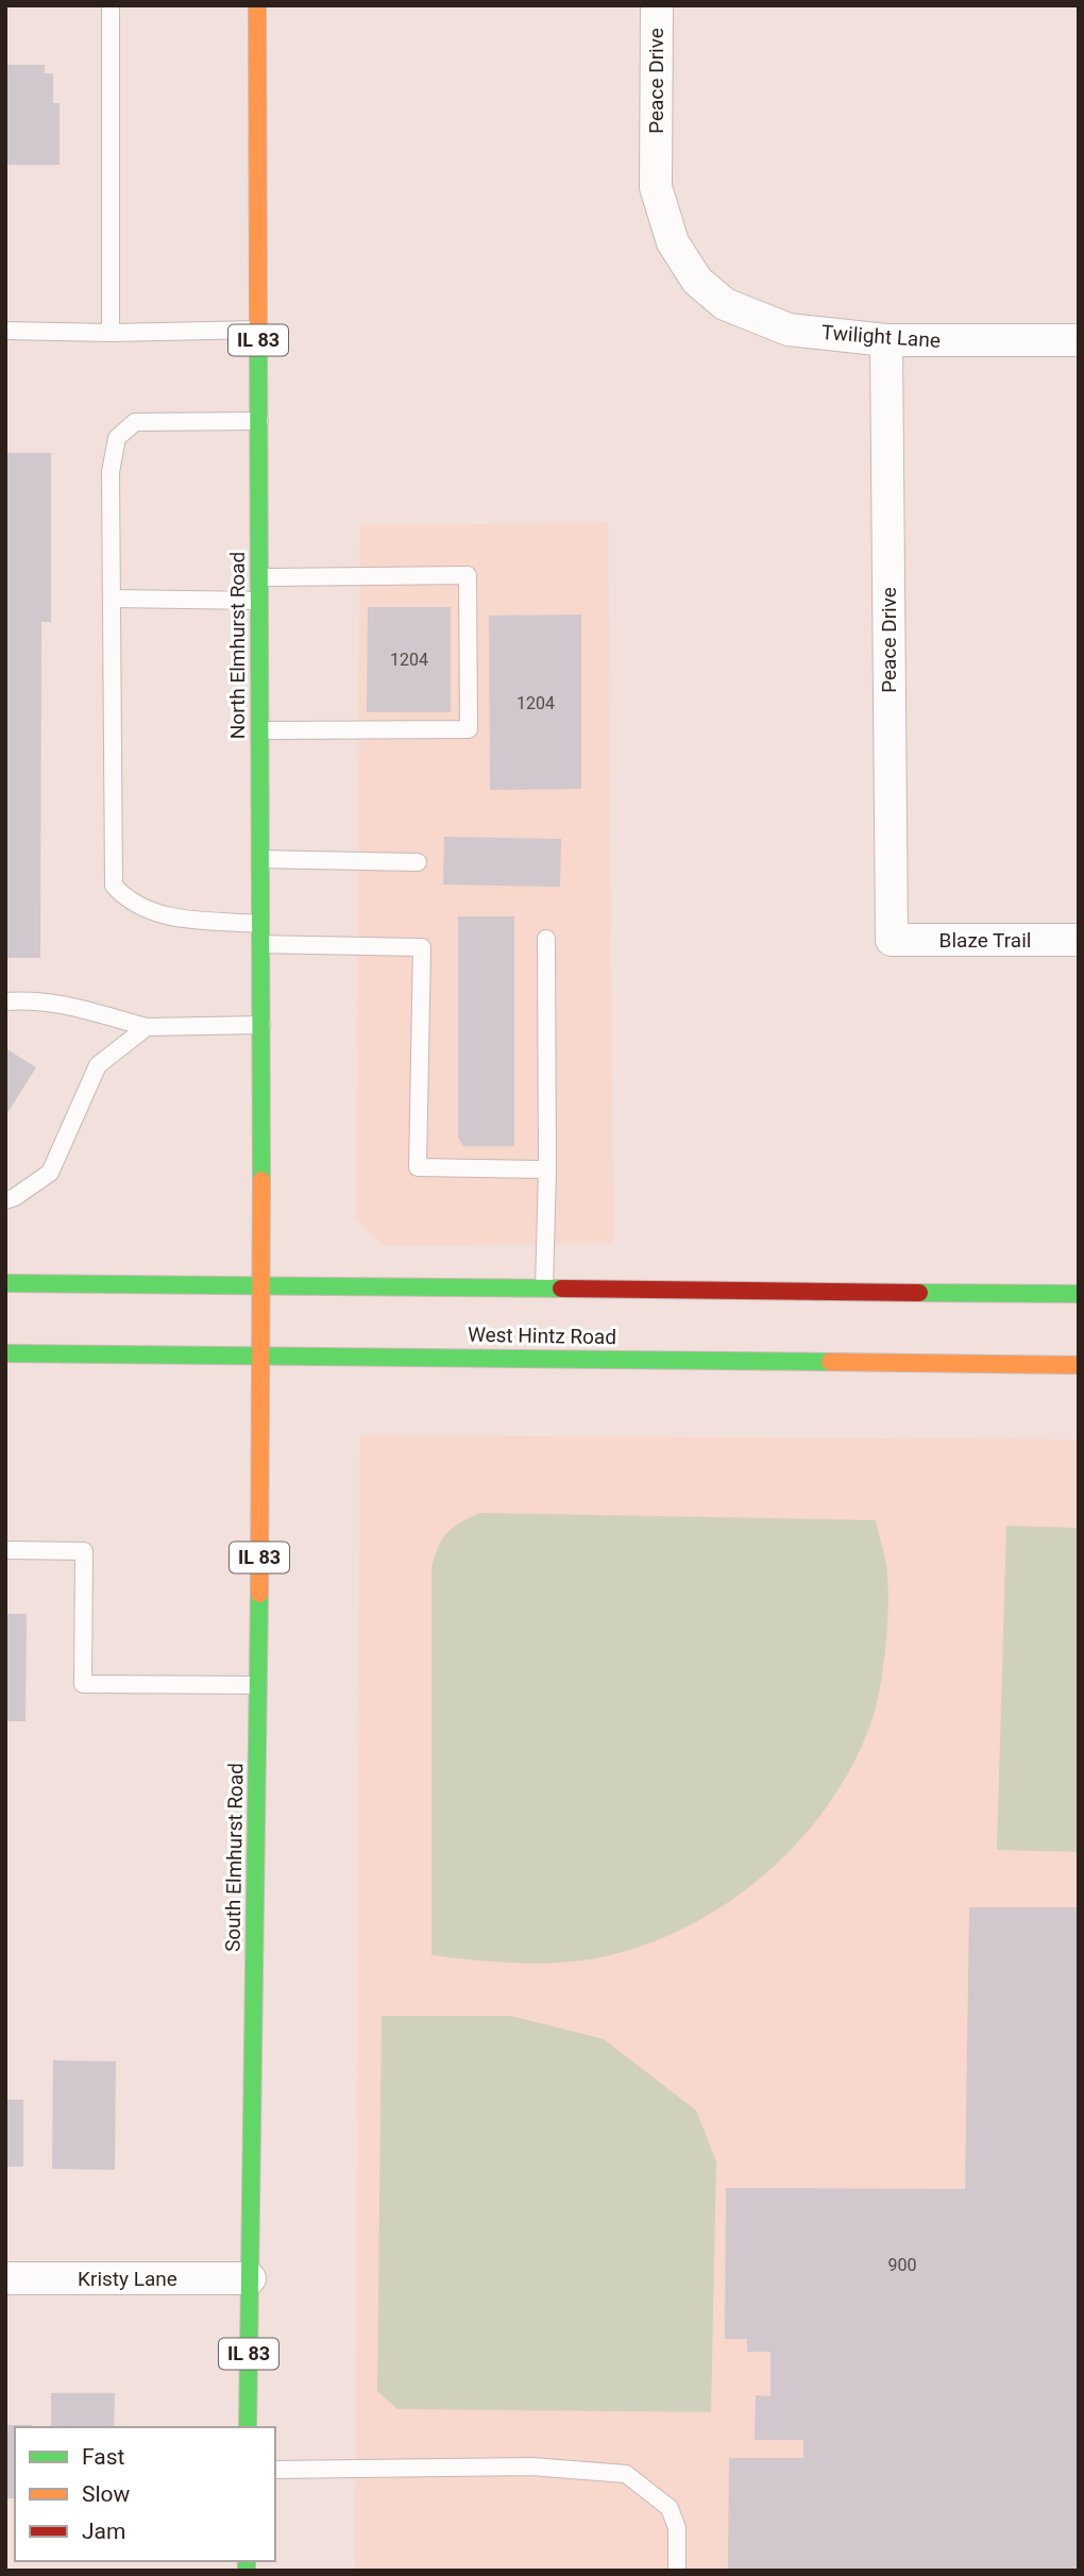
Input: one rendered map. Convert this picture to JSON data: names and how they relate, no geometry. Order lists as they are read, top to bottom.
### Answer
{
  "streets": {
    "main road": [
      "IL 83",
      "North Elmhurst Road",
      "West Hintz Road",
      "South Elmhurst Road"
    ],
    "street": [
      "Peace Drive",
      "Twilight Lane",
      "Blaze Trail",
      "Kristy Lane"
    ]
  },
  "crossings": [
    ["Peace Drive", "Twilight Lane"],
    ["Peace Drive", "Blaze Trail"],
    ["North Elmhurst Road", "South Elmhurst Road"],
    ["West Hintz Road", "South Elmhurst Road"],
    ["South Elmhurst Road", "Kristy Lane"]
  ],
  "house_numbers": ["1204", "1204", "900"],
  "legend": ["Fast", "Slow", "Jam"]
}
